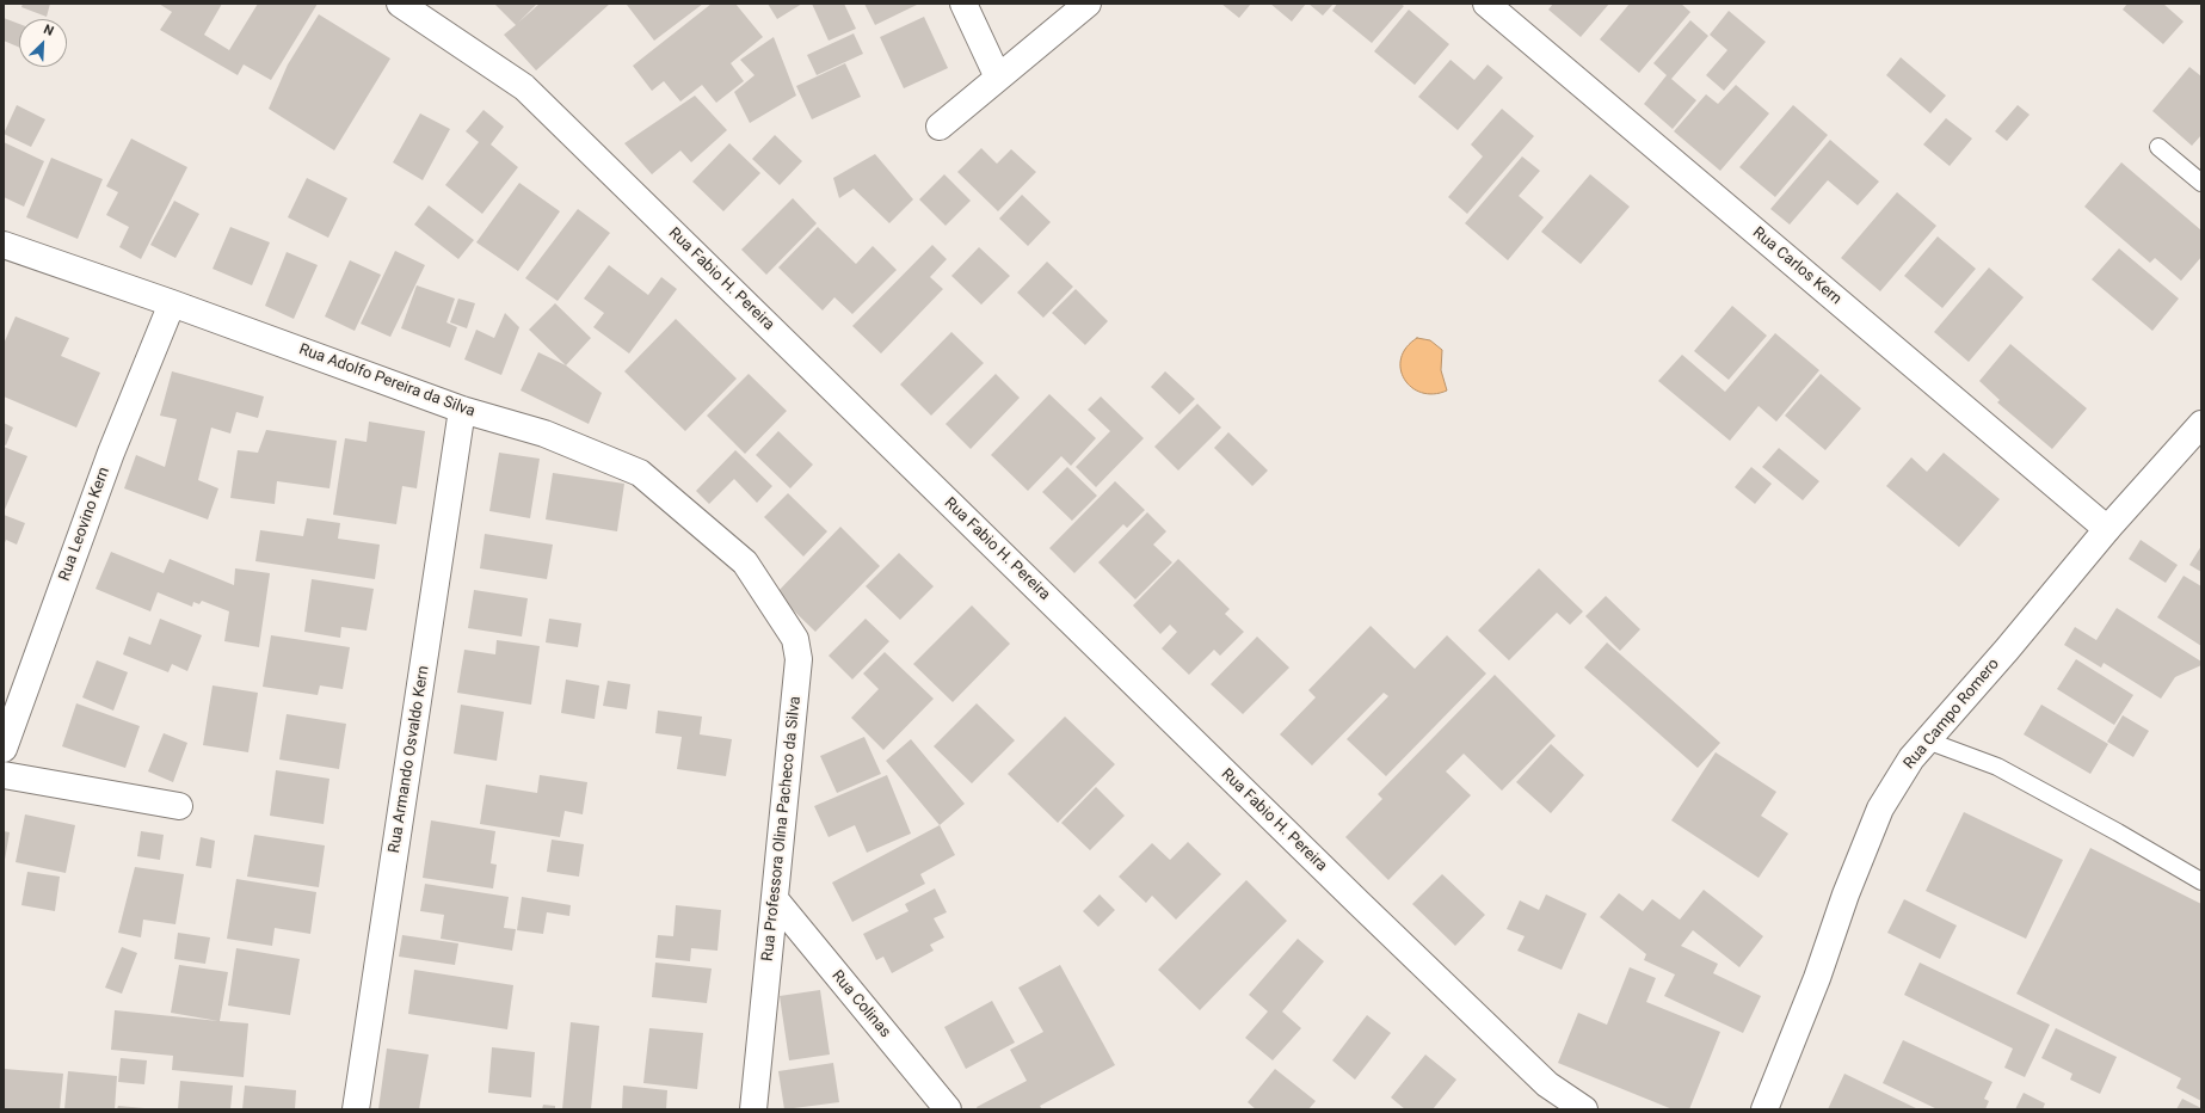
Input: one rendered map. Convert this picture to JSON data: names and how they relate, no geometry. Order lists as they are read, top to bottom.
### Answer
{
  "streets": {
    "street": [
      "Rua Carlos Kern",
      "Rua Fabio H. Pereira",
      "Rua Adolfo Pereira da Silva",
      "Rua Leovino Kern",
      "Rua Campo Romero",
      "Rua Armando Osvaldo Kern",
      "Rua Professora Olina Pacheco da Silva",
      "Rua Colinas"
    ]
  },
  "crossings": [
    ["Rua Carlos Kern", "Rua Campo Romero"],
    ["Rua Adolfo Pereira da Silva", "Rua Leovino Kern"],
    ["Rua Adolfo Pereira da Silva", "Rua Armando Osvaldo Kern"],
    ["Rua Adolfo Pereira da Silva", "Rua Professora Olina Pacheco da Silva"],
    ["Rua Professora Olina Pacheco da Silva", "Rua Colinas"]
  ],
  "north": "top right"
}
